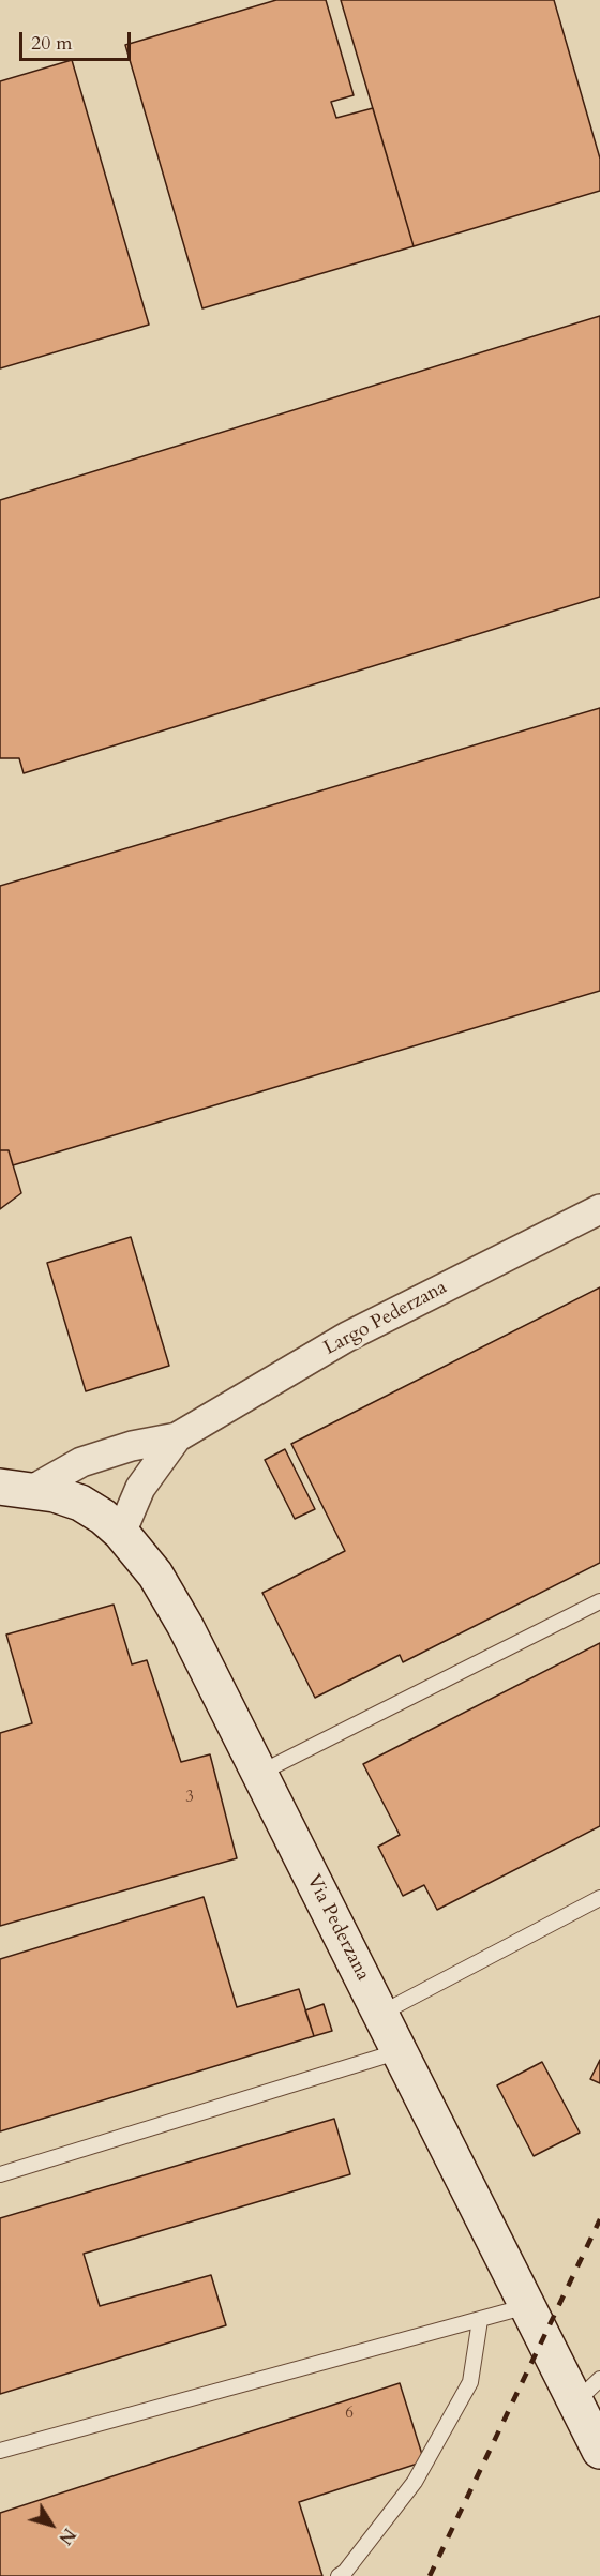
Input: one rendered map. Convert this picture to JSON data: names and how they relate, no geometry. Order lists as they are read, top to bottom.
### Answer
{
  "streets": {
    "main road": ["Via Pederzana"],
    "street": ["Largo Pederzana"]
  },
  "crossings": [
    ["Largo Pederzana", "Via Pederzana"]
  ],
  "house_numbers": ["3", "6"],
  "scale_bar": "20 m",
  "north": "bottom right"
}
